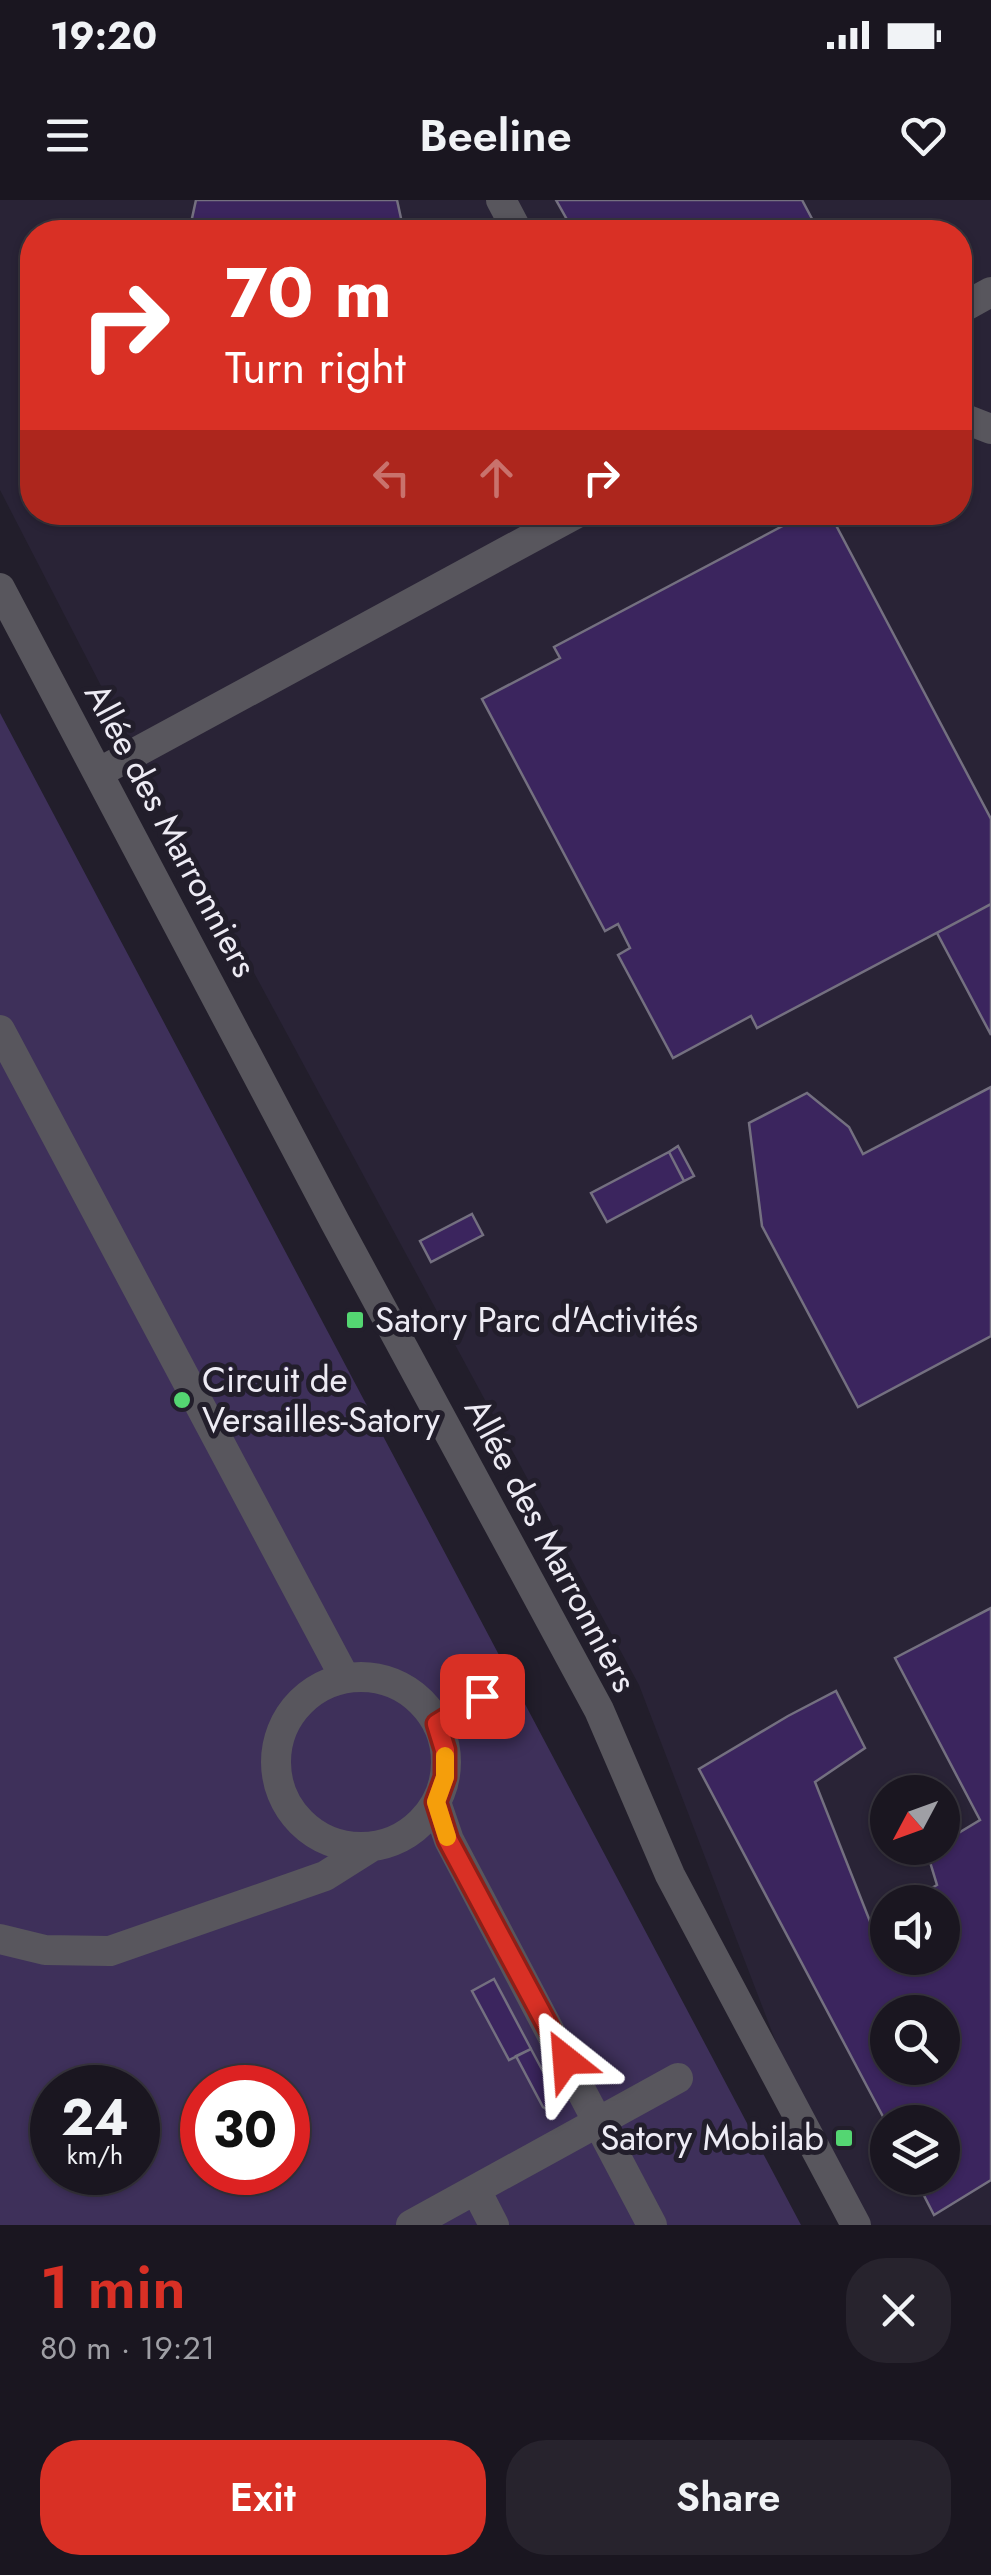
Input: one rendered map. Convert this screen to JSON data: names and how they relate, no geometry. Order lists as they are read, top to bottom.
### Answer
{
  "streets": {
    "street": ["Allée des Marronniers"]
  },
  "places": {
    "transit": ["Satory Parc d'Activités", "Satory Mobilab"],
    "other": ["Circuit de Versailles-Satory"]
  },
  "north": "bottom left",
  "page": {
    "status": "19:20",
    "header": "Beeline",
    "turn": ["70 m", "Turn right"],
    "speed": "24 km/h",
    "limit": "30",
    "heading": ["1 min", "80 m · 19:21"],
    "buttons": ["Exit", "Share"]
  }
}
